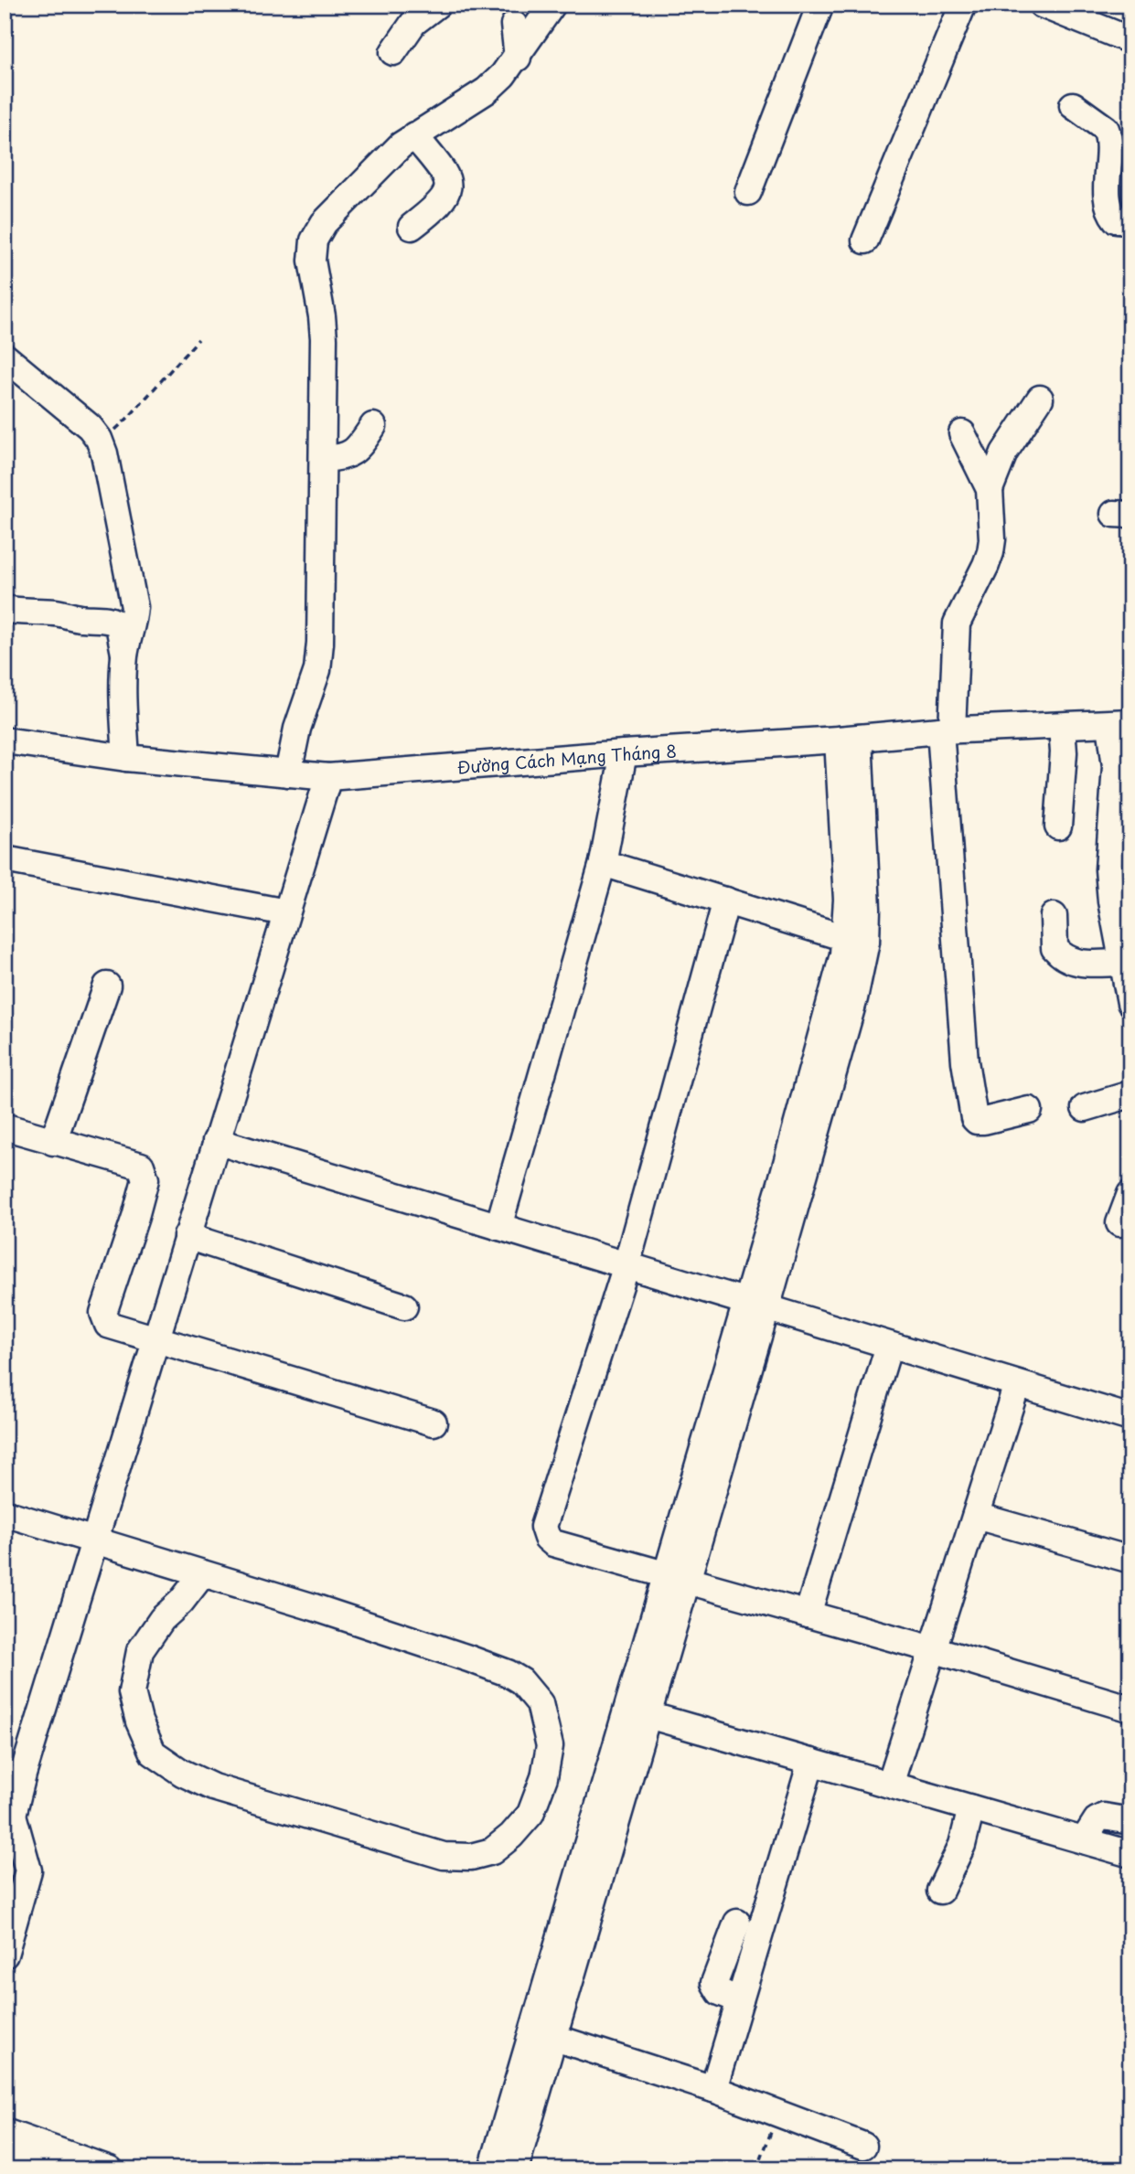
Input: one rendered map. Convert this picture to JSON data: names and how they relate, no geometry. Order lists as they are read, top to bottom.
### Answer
{
  "streets": {
    "street": ["Đường Cách Mạng Tháng 8"]
  }
}
